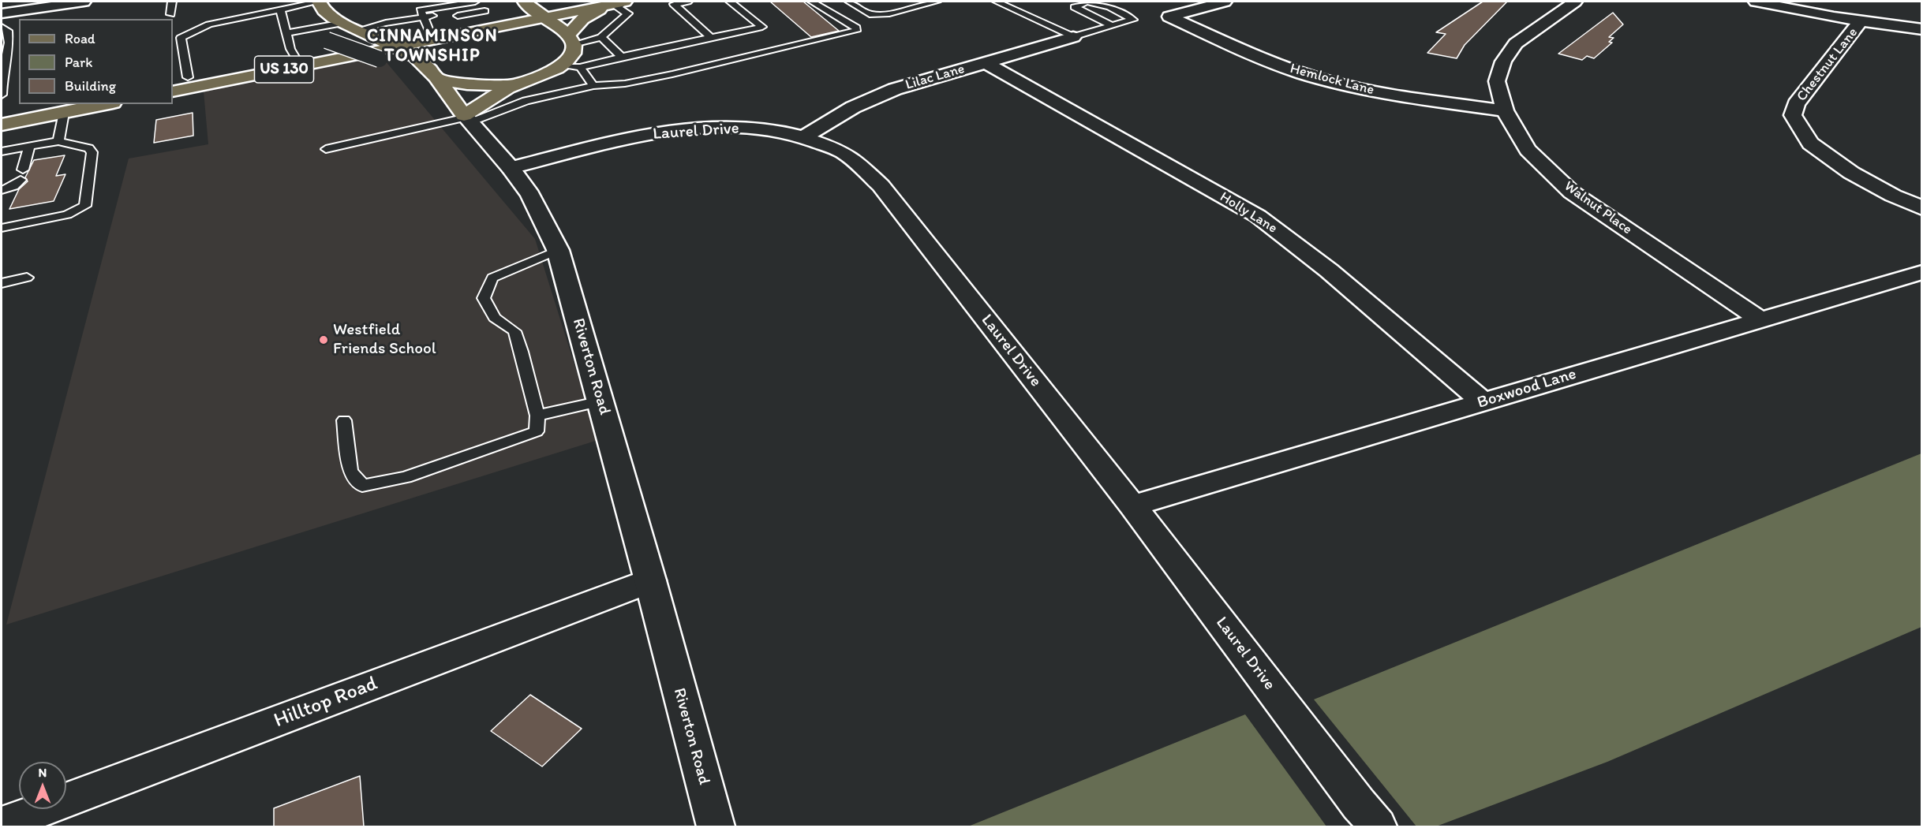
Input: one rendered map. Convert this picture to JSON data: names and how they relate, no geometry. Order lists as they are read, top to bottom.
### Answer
{
  "streets": {
    "main road": ["US 130", "Riverton Road"],
    "street": [
      "Chestnut Lane",
      "Lilac Lane",
      "Hemlock Lane",
      "Laurel Drive",
      "Walnut Place",
      "Holly Lane",
      "Boxwood Lane",
      "Hilltop Road"
    ]
  },
  "crossings": [
    ["US 130", "Riverton Road"],
    ["Lilac Lane", "Laurel Drive"],
    ["Lilac Lane", "Holly Lane"],
    ["Hemlock Lane", "Walnut Place"],
    ["Laurel Drive", "Riverton Road"],
    ["Laurel Drive", "Boxwood Lane"],
    ["Walnut Place", "Boxwood Lane"],
    ["Holly Lane", "Boxwood Lane"],
    ["Riverton Road", "Hilltop Road"]
  ],
  "districts": ["CINNAMINSON TOWNSHIP"],
  "places": ["Westfield Friends School"],
  "legend": ["Road", "Park", "Building"],
  "north": "top"
}
